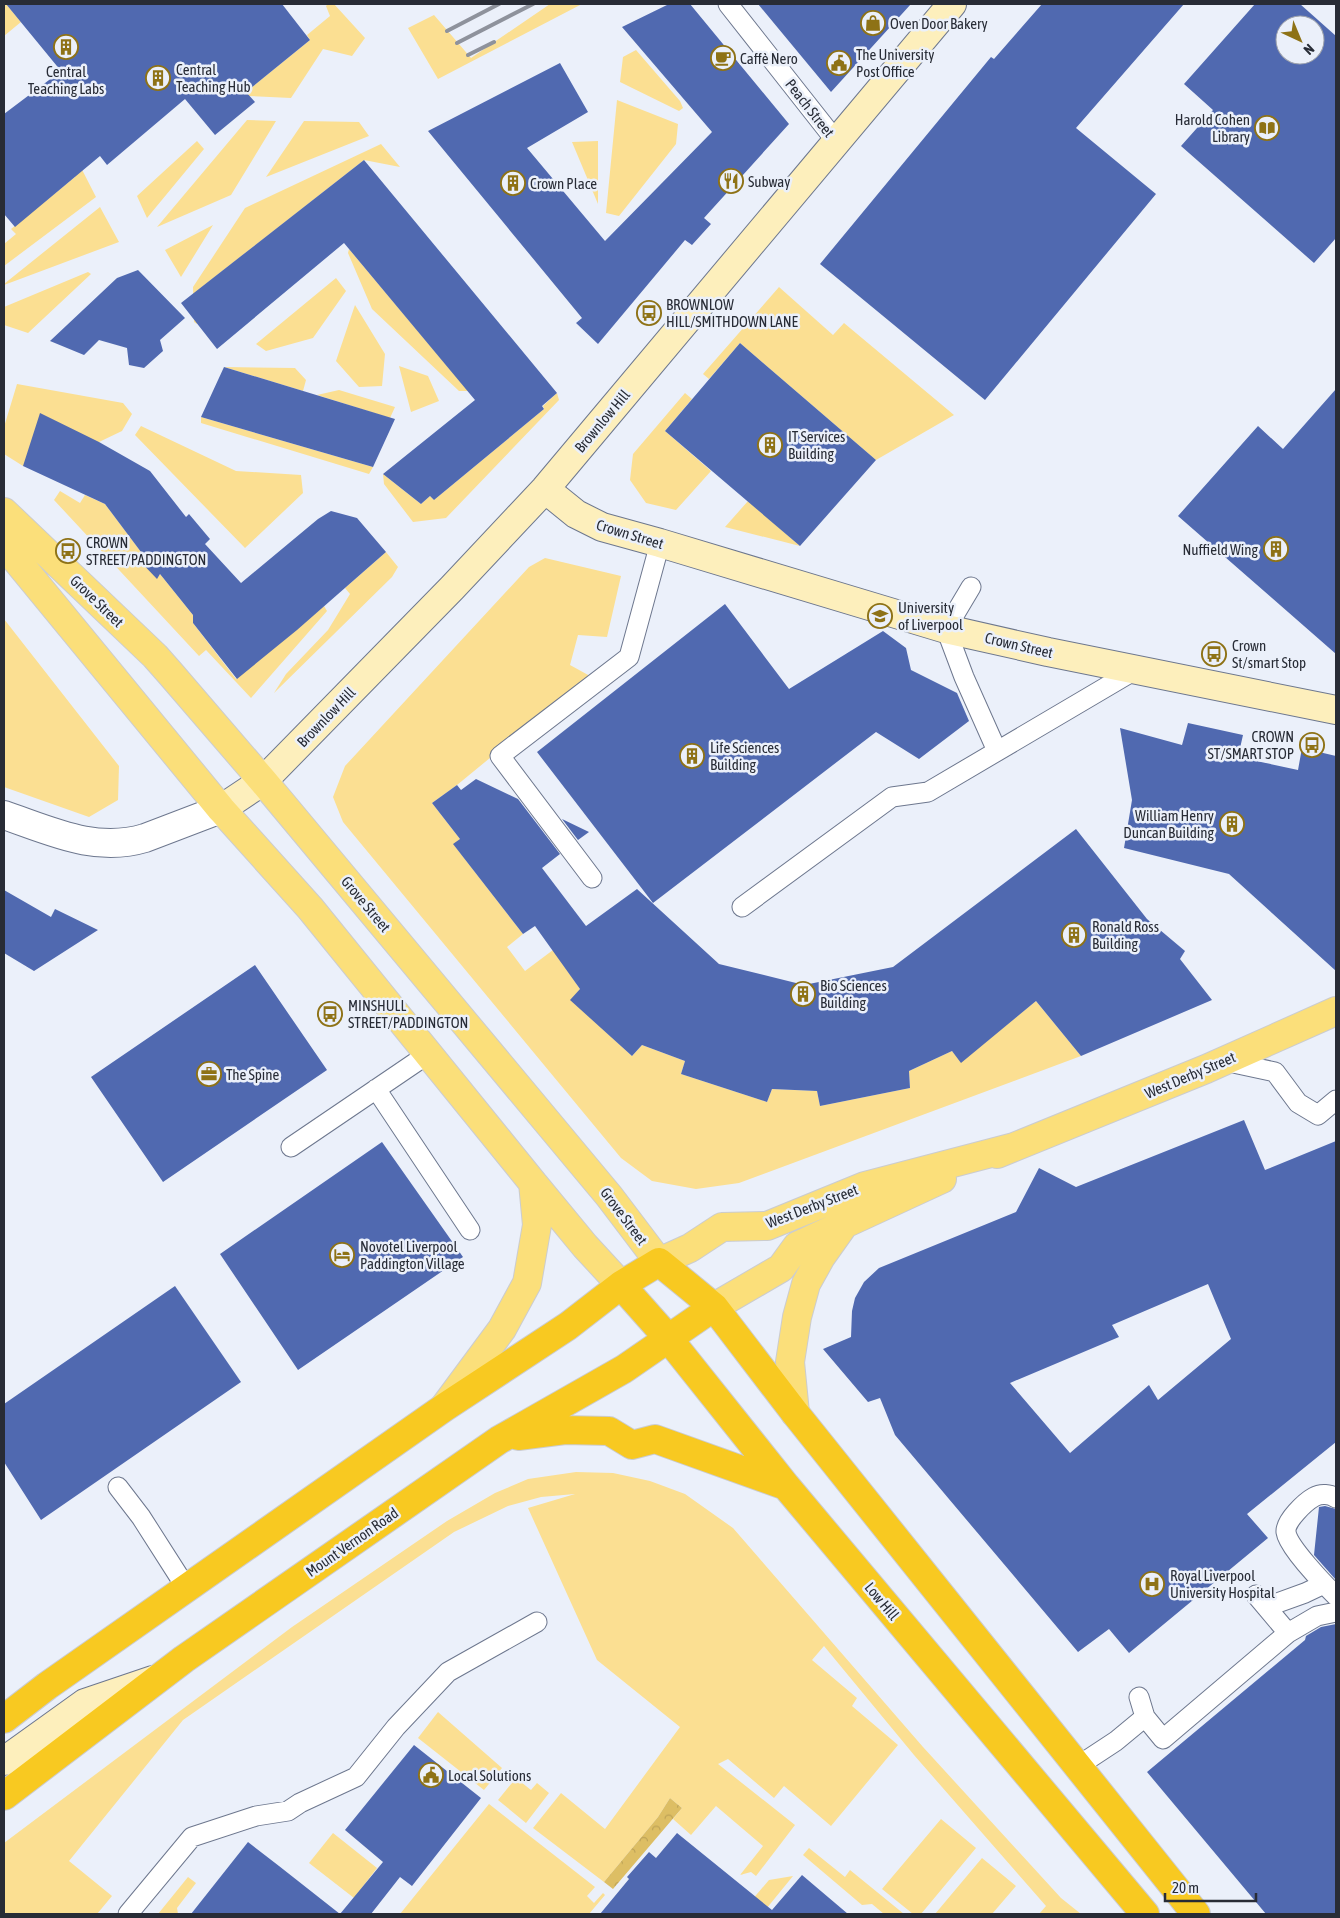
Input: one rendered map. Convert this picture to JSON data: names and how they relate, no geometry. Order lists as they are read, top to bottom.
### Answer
{
  "streets": {
    "highway": [
      "Grove Street",
      "West Derby Street",
      "Mount Vernon Road",
      "Low Hill"
    ],
    "street": ["Brownlow Hill", "Crown Street"],
    "lane": ["Peach Street"]
  },
  "crossings": [
    ["Peach Street", "Brownlow Hill"],
    ["Brownlow Hill", "Crown Street"],
    ["Brownlow Hill", "Grove Street"],
    ["Grove Street", "West Derby Street"],
    ["Grove Street", "Mount Vernon Road"],
    ["West Derby Street", "Mount Vernon Road"],
    ["West Derby Street", "Low Hill"],
    ["Mount Vernon Road", "Low Hill"]
  ],
  "places": {
    "shop": ["Oven Door Bakery"],
    "building": [
      "Central Teaching Labs",
      "Central Teaching Hub",
      "Crown Place",
      "IT Services Building",
      "Nuffield Wing",
      "Life Sciences Building",
      "William Henry Duncan Building",
      "Ronald Ross Building",
      "Bio Sciences Building"
    ],
    "cafe": ["Caffè Nero"],
    "public building": ["The University Post Office", "Local Solutions"],
    "library": ["Harold Cohen Library"],
    "restaurant": ["Subway"],
    "bus stop": [
      "BROWNLOW HILL/SMITHDOWN LANE",
      "CROWN STREET/PADDINGTON",
      "Crown St/smart Stop",
      "CROWN ST/SMART STOP",
      "MINSHULL STREET/PADDINGTON"
    ],
    "school or university": ["University of Liverpool"],
    "office": ["The Spine"],
    "hotel": ["Novotel Liverpool Paddington Village"],
    "hospital": ["Royal Liverpool University Hospital"]
  },
  "scale_bar": "20 m",
  "north": "bottom right"
}
